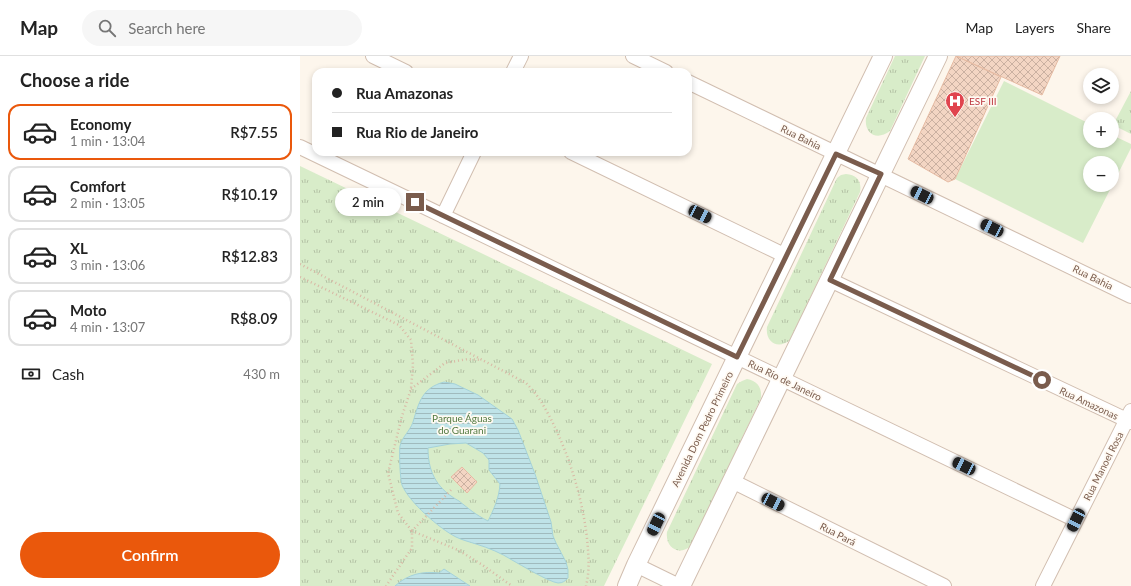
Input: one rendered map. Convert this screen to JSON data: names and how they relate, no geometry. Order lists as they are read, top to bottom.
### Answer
{
  "streets": {
    "street": [
      "Rua Bahia",
      "Rua Rio de Janeiro",
      "Rua Amazonas",
      "Avenida Dom Pedro Primeiro",
      "Rua Manoel Rosa",
      "Rua Pará"
    ]
  },
  "crossings": [
    ["Rua Bahia", "Avenida Dom Pedro Primeiro"],
    ["Rua Rio de Janeiro", "Avenida Dom Pedro Primeiro"],
    ["Rua Rio de Janeiro", "Rua Manoel Rosa"],
    ["Rua Amazonas", "Rua Manoel Rosa"]
  ],
  "parks": ["Parque Águas do Guarani"],
  "places": {
    "hospital": ["ESF III"]
  },
  "page": {
    "header": "Map",
    "search": "Search here",
    "nav": ["Map", "Layers", "Share"],
    "heading": "Choose a ride",
    "map_buttons": ["+", "−"],
    "banner": ["Rua Amazonas", "Rua Rio de Janeiro"],
    "list": [
      {
        "name": "Economy",
        "note": "1 min · 13:04",
        "value": "R$7.55"
      },
      {
        "name": "Comfort",
        "note": "2 min · 13:05",
        "value": "R$10.19"
      },
      {
        "name": "XL",
        "note": "3 min · 13:06",
        "value": "R$12.83"
      },
      {
        "name": "Moto",
        "note": "4 min · 13:07",
        "value": "R$8.09"
      }
    ],
    "bubble": "2 min",
    "pay": ["Cash", "430 m"],
    "buttons": "Confirm"
  }
}
